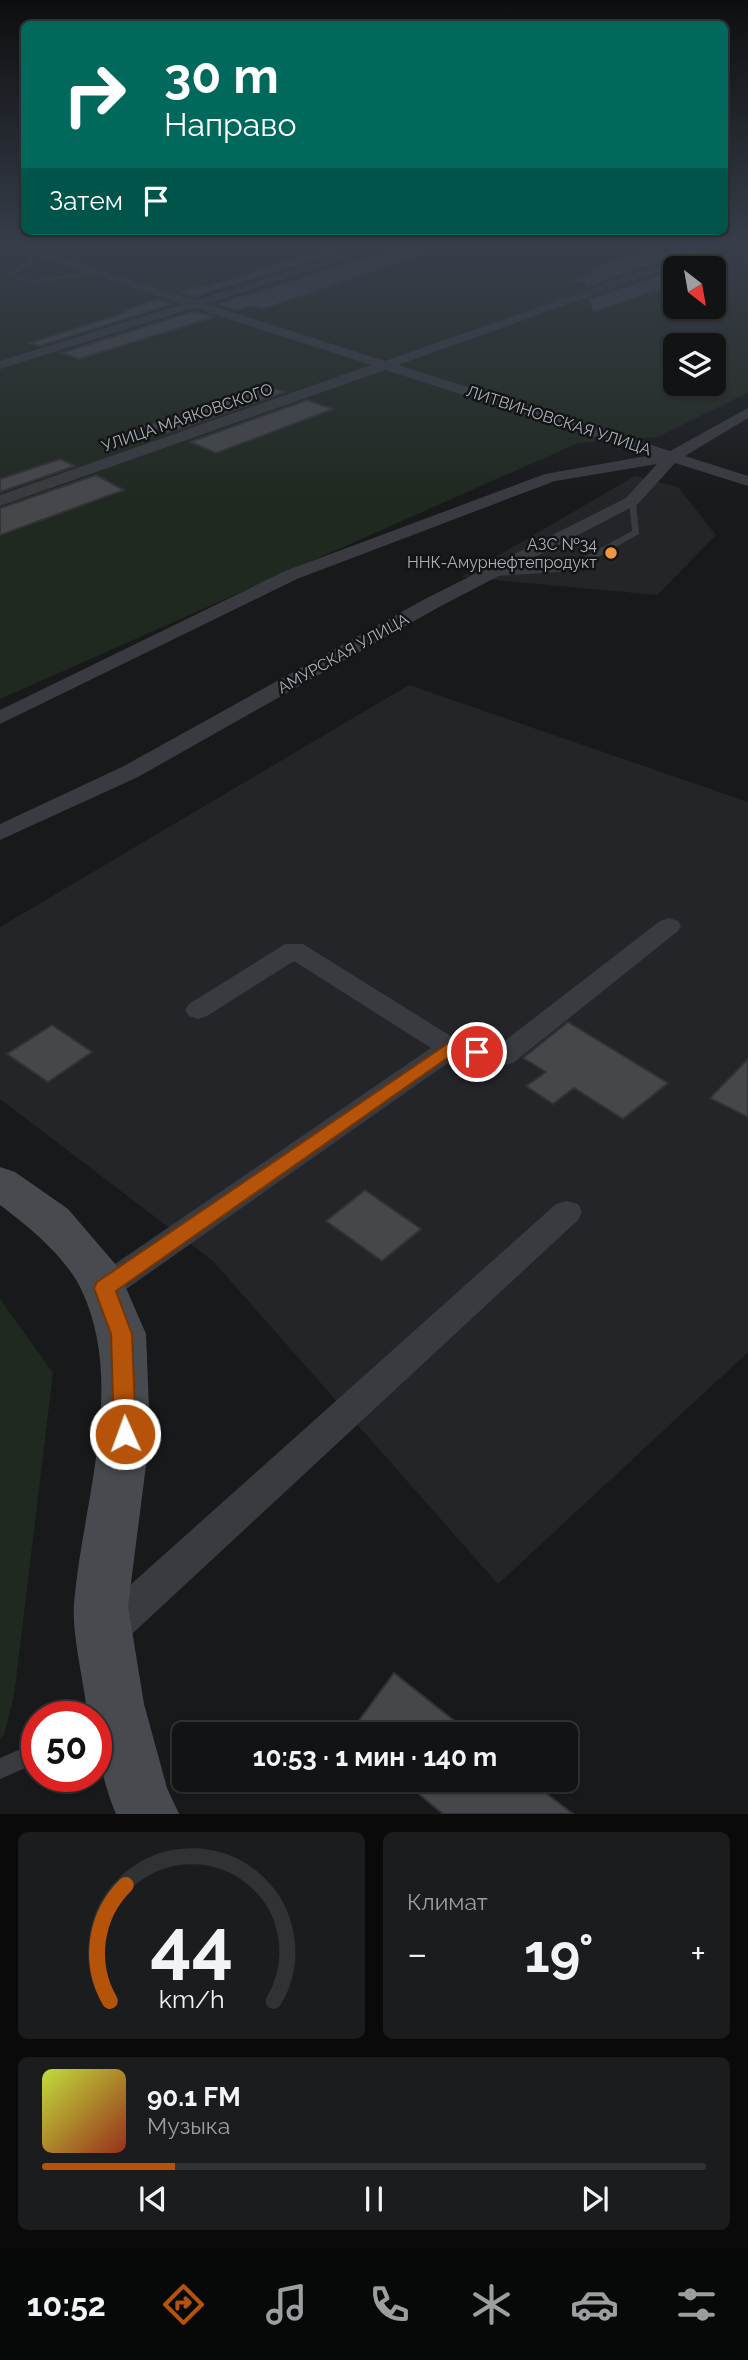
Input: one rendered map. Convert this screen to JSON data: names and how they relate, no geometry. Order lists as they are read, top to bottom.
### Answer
{
  "streets": {
    "street": ["УЛИЦА МАЯКОВСКОГО", "ЛИТВИНОВСКАЯ УЛИЦА", "АМУРСКАЯ УЛИЦА"]
  },
  "crossings": [
    ["УЛИЦА МАЯКОВСКОГО", "ЛИТВИНОВСКАЯ УЛИЦА"],
    ["ЛИТВИНОВСКАЯ УЛИЦА", "АМУРСКАЯ УЛИЦА"]
  ],
  "places": ["АЗС №34 ННК-Амурнефтепродукт"],
  "north": "bottom right",
  "page": {
    "turn": ["30 m", "Направо"],
    "then": "Затем",
    "limit": "50",
    "trip": "10:53 · 1 мин · 140 m",
    "tile": "Климат",
    "heat": ["−", "19°", "+"],
    "song": ["90.1 FM", "Музыка"],
    "tabs": "10:52",
    "gauge": ["44", "km/h"]
  }
}
